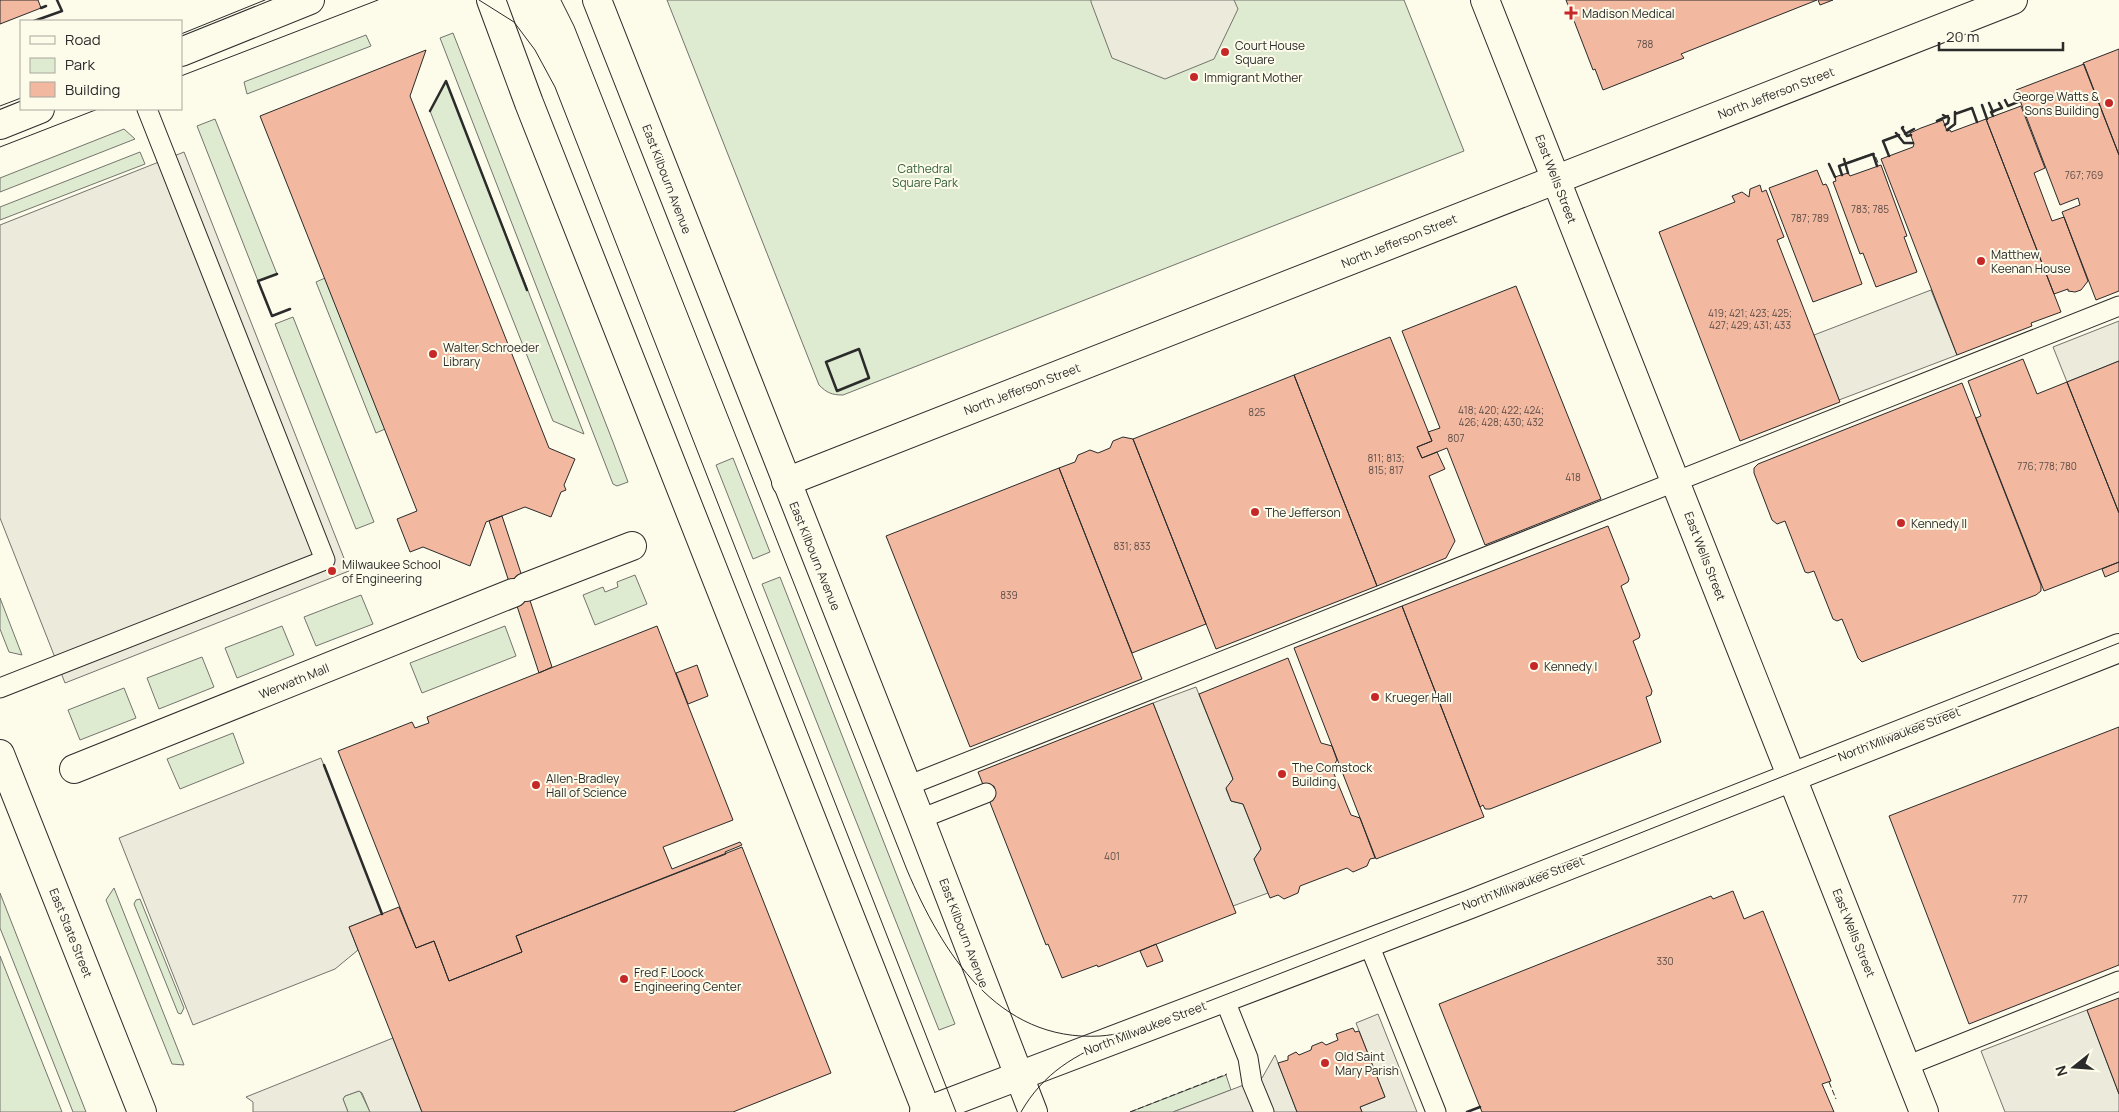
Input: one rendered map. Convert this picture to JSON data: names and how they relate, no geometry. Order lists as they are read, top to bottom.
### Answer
{
  "streets": {
    "street": [
      "North Jefferson Street",
      "East Kilbourn Avenue",
      "East Wells Street",
      "Werwath Mall",
      "North Milwaukee Street",
      "East State Street"
    ]
  },
  "crossings": [
    ["North Jefferson Street", "East Kilbourn Avenue"],
    ["North Jefferson Street", "East Wells Street"],
    ["East Kilbourn Avenue", "North Milwaukee Street"],
    ["East Wells Street", "North Milwaukee Street"]
  ],
  "parks": ["Cathedral Square Park"],
  "places": {
    "health": ["Madison Medical"],
    "other": [
      "Court House Square",
      "Immigrant Mother",
      "George Watts & Sons Building",
      "Matthew Keenan House",
      "Walter Schroeder Library",
      "The Jefferson",
      "Kennedy II",
      "Milwaukee School of Engineering",
      "Kennedy I",
      "Krueger Hall",
      "The Comstock Building",
      "Allen-Bradley Hall of Science",
      "Fred F. Loock Engineering Center",
      "Old Saint Mary Parish"
    ]
  },
  "house_numbers": [
    "788",
    "767; 769",
    "783; 785",
    "787; 789",
    "419; 421; 423; 425; 427; 429; 431; 433",
    "418; 420; 422; 424; 426; 428; 430; 432",
    "825",
    "807",
    "811; 813; 815; 817",
    "776; 778; 780",
    "418",
    "831; 833",
    "839",
    "401",
    "777",
    "330"
  ],
  "legend": ["Road", "Park", "Building"],
  "scale_bar": "20 m",
  "north": "left"
}
